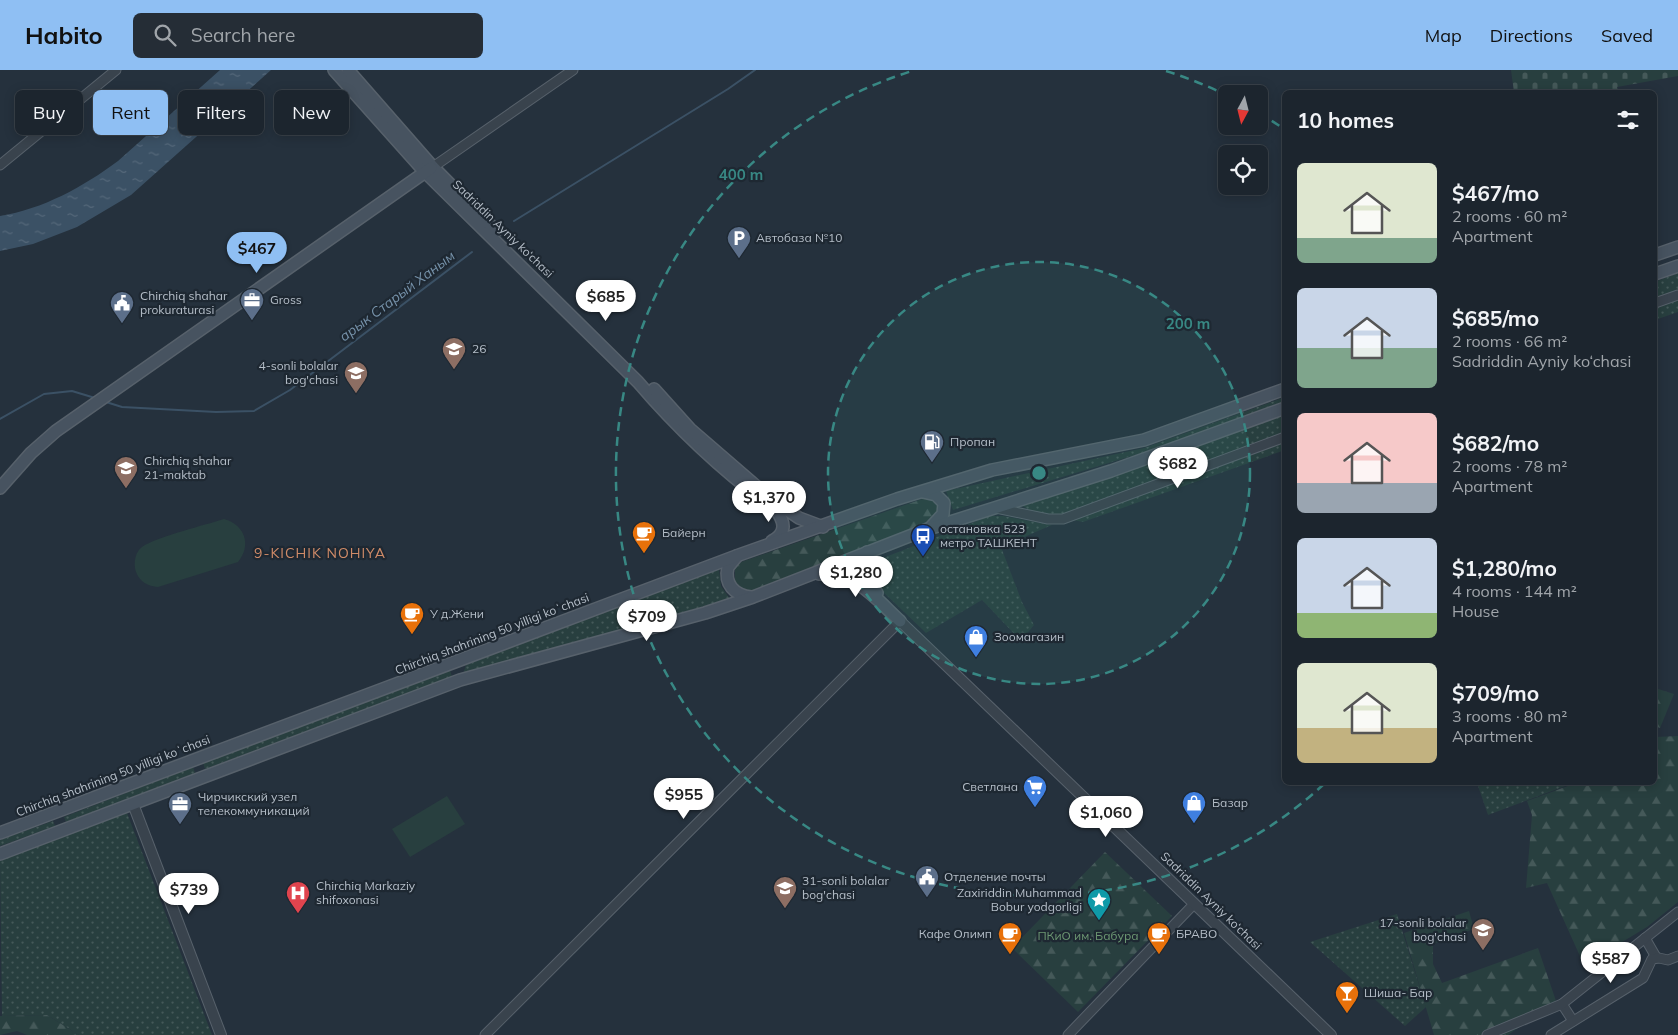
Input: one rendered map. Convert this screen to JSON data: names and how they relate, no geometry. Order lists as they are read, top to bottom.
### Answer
{
  "streets": {
    "main road": ["Sadriddin Ayniy ko‘chasi", "Chirchiq shahrining 50 yilligi koʻchasi"]
  },
  "crossings": [
    ["Sadriddin Ayniy ko‘chasi", "Chirchiq shahrining 50 yilligi koʻchasi"]
  ],
  "districts": ["9-KICHIK NOHIYA"],
  "water": ["арык Старый Ханым"],
  "parks": ["ПКиО им. Бабура"],
  "places": {
    "parking": ["Автобаза №10"],
    "office": ["Gross", "Чирчикский узел телекоммуникаций"],
    "public building": ["Chirchiq shahar prokuraturasi", "Отделение почты"],
    "school or university": [
      "26",
      "4-sonli bolalar bog'chasi",
      "Chirchiq shahar 21-maktab",
      "31-sonli bolalar bog'chasi",
      "17-sonli bolalar bog'chasi"
    ],
    "fuel station": ["Пропан"],
    "cafe": [
      "Байерн",
      "У д.Жени",
      "Кафе Олимп",
      "БРАВО"
    ],
    "bus stop": ["остановка 523 метро ТАШКЕНТ"],
    "shop": ["Зоомагазин", "Базар"],
    "supermarket": ["Светлана"],
    "hospital": ["Chirchiq Markaziy shifoxonasi"],
    "place": ["Zaxiriddin Muhammad Bobur yodgorligi"],
    "bar": ["Шиша- Бар"]
  },
  "north": "bottom",
  "page": {
    "header": "Habito",
    "search": "Search here",
    "nav": ["Map", "Directions", "Saved"],
    "chip": [
      "Buy",
      "Rent",
      "Filters",
      "New"
    ],
    "heading": "10 homes",
    "list": [
      {
        "name": "$467/mo",
        "note": "2 rooms · 60 m² · Apartment"
      },
      {
        "name": "$685/mo",
        "note": "2 rooms · 66 m² · Sadriddin Ayniy ko‘chasi"
      },
      {
        "name": "$682/mo",
        "note": "2 rooms · 78 m² · Apartment"
      },
      {
        "name": "$1,280/mo",
        "note": "4 rooms · 144 m² · House"
      },
      {
        "name": "$709/mo",
        "note": "3 rooms · 80 m² · Apartment"
      }
    ],
    "price": [
      "$467",
      "$685",
      "$682",
      "$1,370",
      "$1,280",
      "$709",
      "$955",
      "$1,060",
      "$739",
      "$587"
    ]
  },
  "rings": ["400 m", "200 m"]
}
